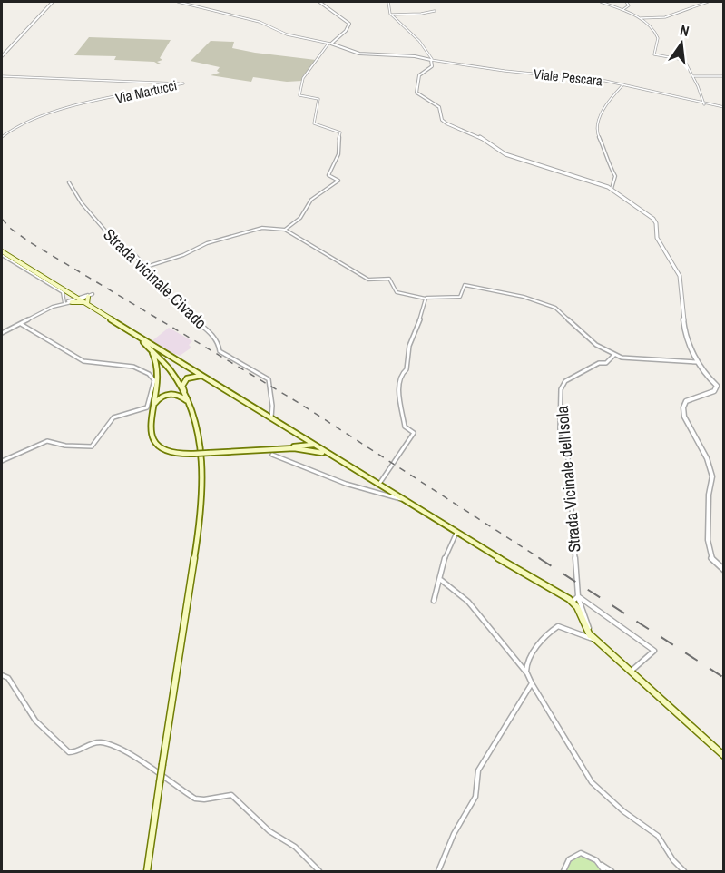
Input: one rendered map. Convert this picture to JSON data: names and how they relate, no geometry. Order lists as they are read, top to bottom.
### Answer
{
  "streets": {
    "street": [
      "Viale Pescara",
      "Via Martucci",
      "Strada vicinale Civado",
      "Strada Vicinale dell'Isola"
    ]
  },
  "north": "top"
}
